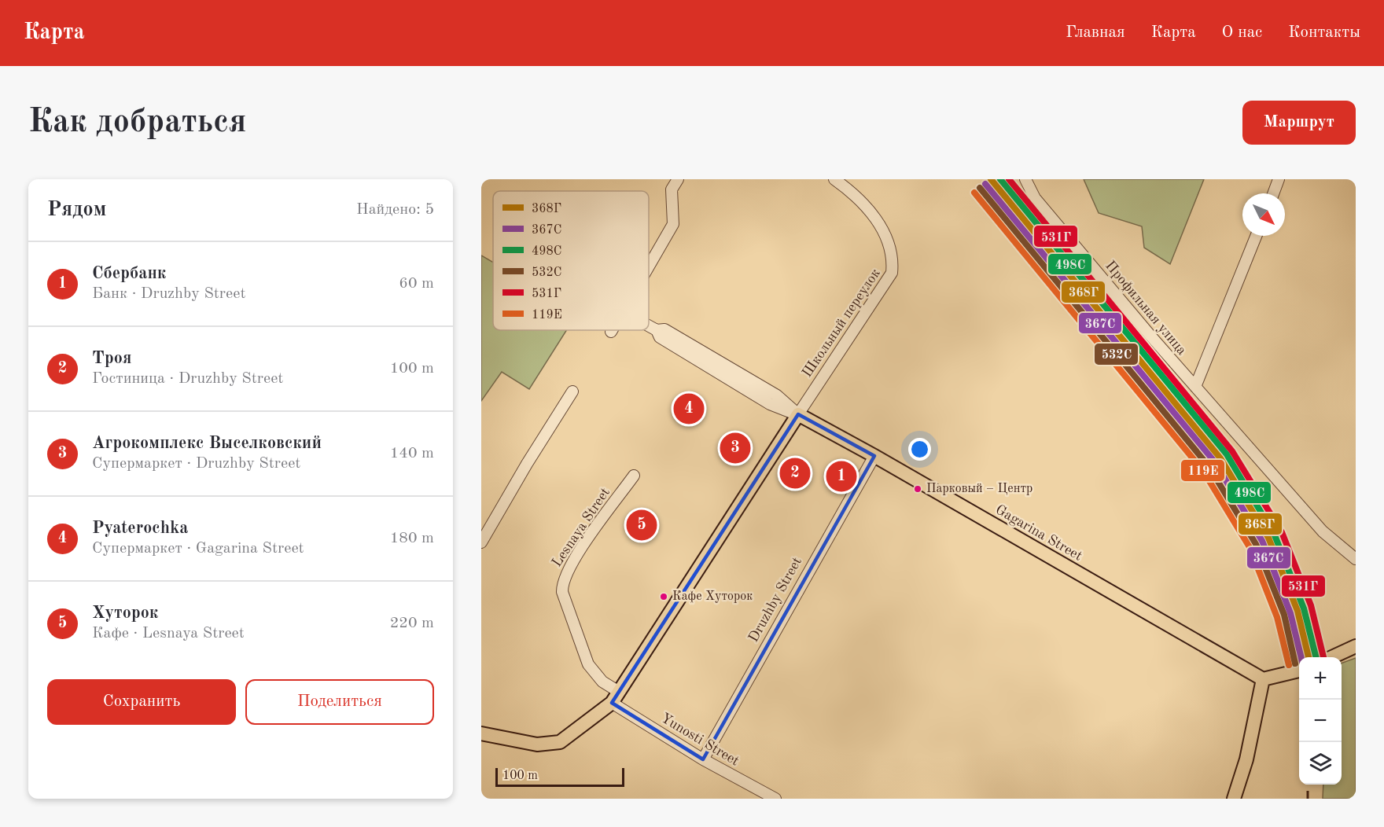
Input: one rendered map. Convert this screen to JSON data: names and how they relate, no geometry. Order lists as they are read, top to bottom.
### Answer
{
  "streets": {
    "main road": ["Gagarina Street"],
    "street": [
      "Профильная улица",
      "Школьный переулок",
      "Lesnaya Street",
      "Druzhby Street",
      "Yunosti Street"
    ]
  },
  "crossings": [
    ["Школьный переулок", "Gagarina Street"],
    ["Lesnaya Street", "Yunosti Street"],
    ["Gagarina Street", "Druzhby Street"],
    ["Druzhby Street", "Yunosti Street"]
  ],
  "places": ["Парковый – Центр", "Кафе Хуторок"],
  "lines": [
    "transit line 368Г",
    "transit line 498С",
    "transit line 531Г",
    "transit line 367С",
    "transit line 532С",
    "transit line 119Е"
  ],
  "legend": [
    "368Г",
    "367С",
    "498С",
    "532С",
    "531Г",
    "119Е"
  ],
  "scale_bar": "100 m",
  "north": "bottom right",
  "page": {
    "header": "Карта",
    "nav": [
      "Главная",
      "Карта",
      "О нас",
      "Контакты"
    ],
    "buttons": [
      "Маршрут",
      ["Сохранить", "Поделиться"]
    ],
    "title": "Как добраться",
    "heading": ["Рядом", "Найдено: 5"],
    "list": [
      {
        "mark": "1",
        "name": "Сбербанк",
        "note": "Банк · Druzhby Street",
        "value": "60 m"
      },
      {
        "mark": "2",
        "name": "Троя",
        "note": "Гостиница · Druzhby Street",
        "value": "100 m"
      },
      {
        "mark": "3",
        "name": "Агрокомплекс Выселковский",
        "note": "Супермаркет · Druzhby Street",
        "value": "140 m"
      },
      {
        "mark": "4",
        "name": "Pyaterochka",
        "note": "Супермаркет · Gagarina Street",
        "value": "180 m"
      },
      {
        "mark": "5",
        "name": "Хуторок",
        "note": "Кафе · Lesnaya Street",
        "value": "220 m"
      }
    ],
    "pins": [
      "4",
      "3",
      "2",
      "1",
      "5"
    ],
    "map_buttons": ["+", "−"],
    "scale": "100 m"
  }
}
